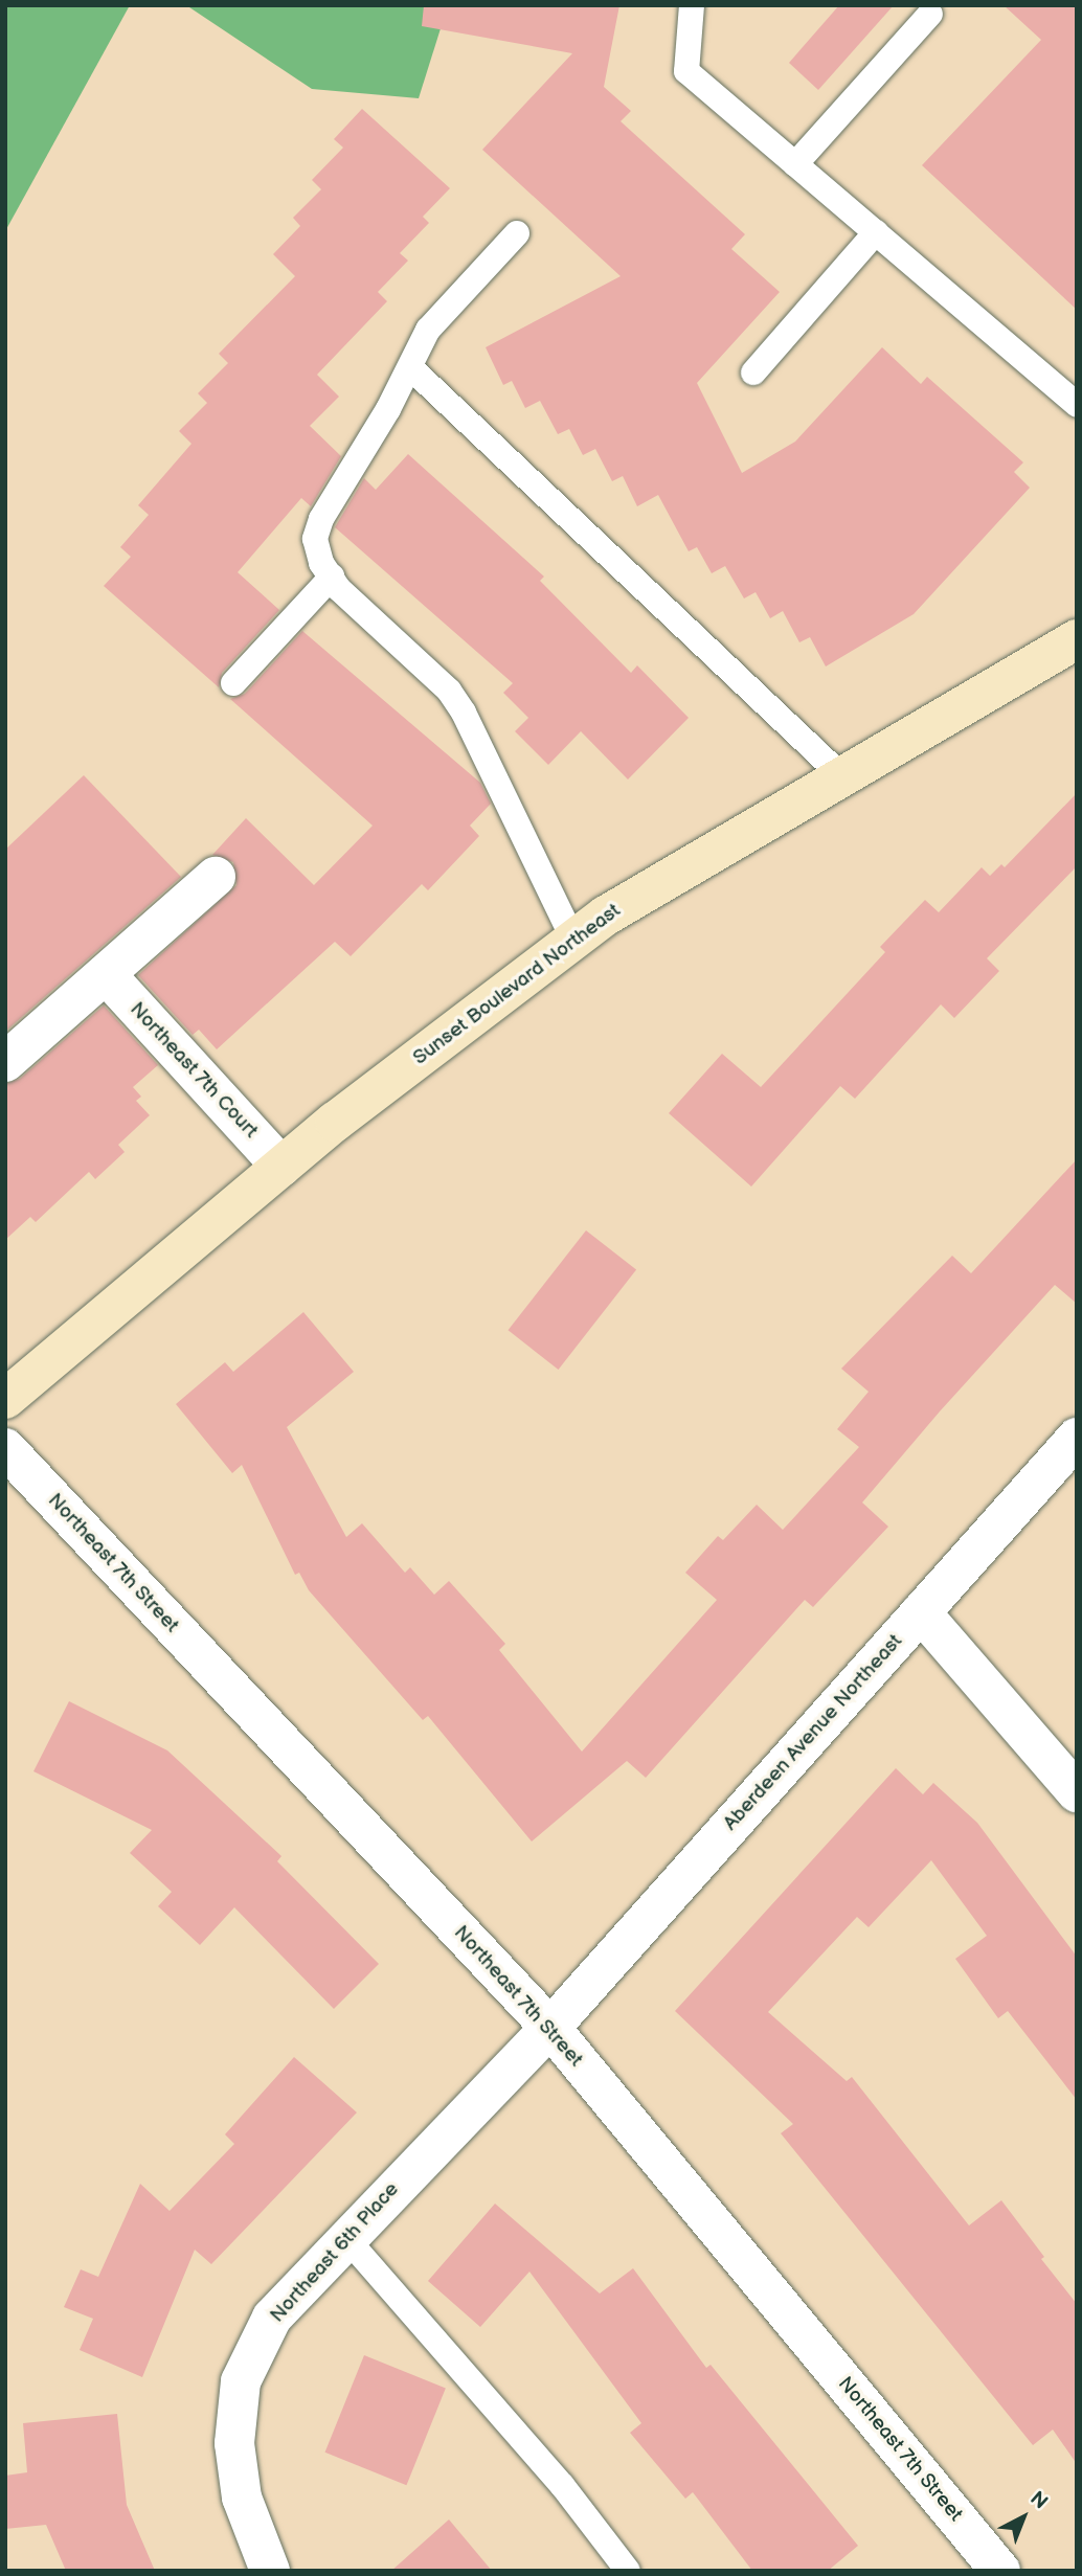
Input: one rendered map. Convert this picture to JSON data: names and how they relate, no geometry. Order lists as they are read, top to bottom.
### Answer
{
  "streets": {
    "main road": ["Sunset Boulevard Northeast"],
    "street": [
      "Northeast 7th Court",
      "Northeast 7th Street",
      "Aberdeen Avenue Northeast",
      "Northeast 6th Place"
    ]
  },
  "crossings": [
    ["Sunset Boulevard Northeast", "Northeast 7th Court"],
    ["Northeast 7th Street", "Aberdeen Avenue Northeast"],
    ["Northeast 7th Street", "Northeast 6th Place"],
    ["Aberdeen Avenue Northeast", "Northeast 6th Place"]
  ],
  "north": "top right"
}
